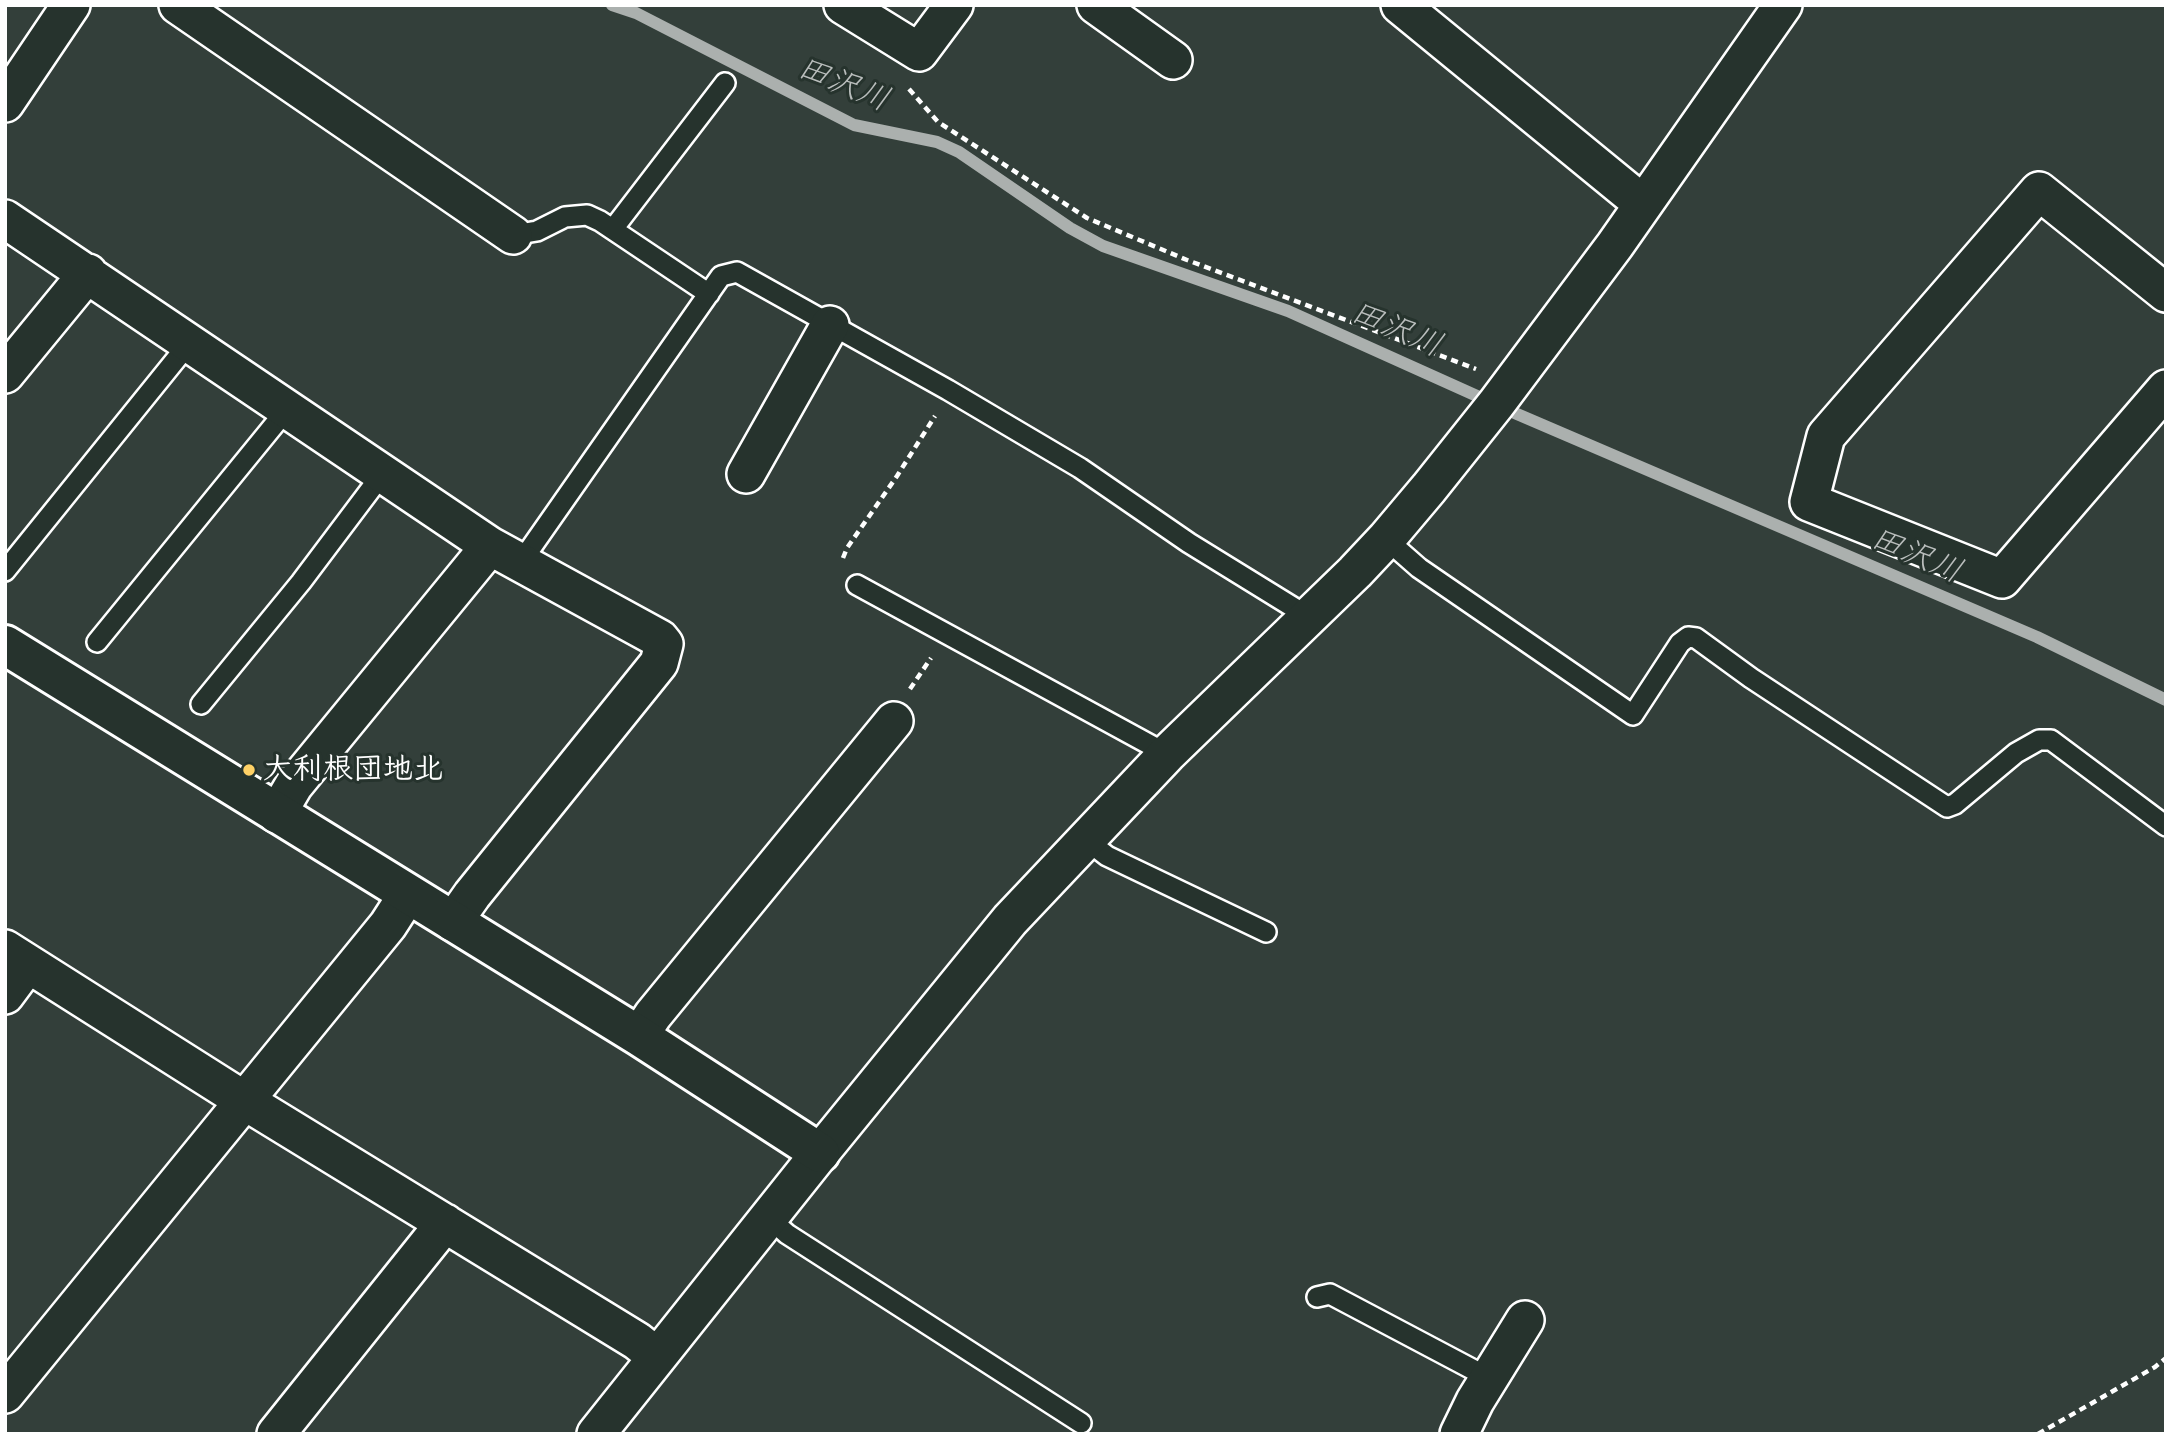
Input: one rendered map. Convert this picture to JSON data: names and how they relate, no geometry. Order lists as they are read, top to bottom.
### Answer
{
  "water": ["田沢川"],
  "places": ["大利根団地北"]
}
